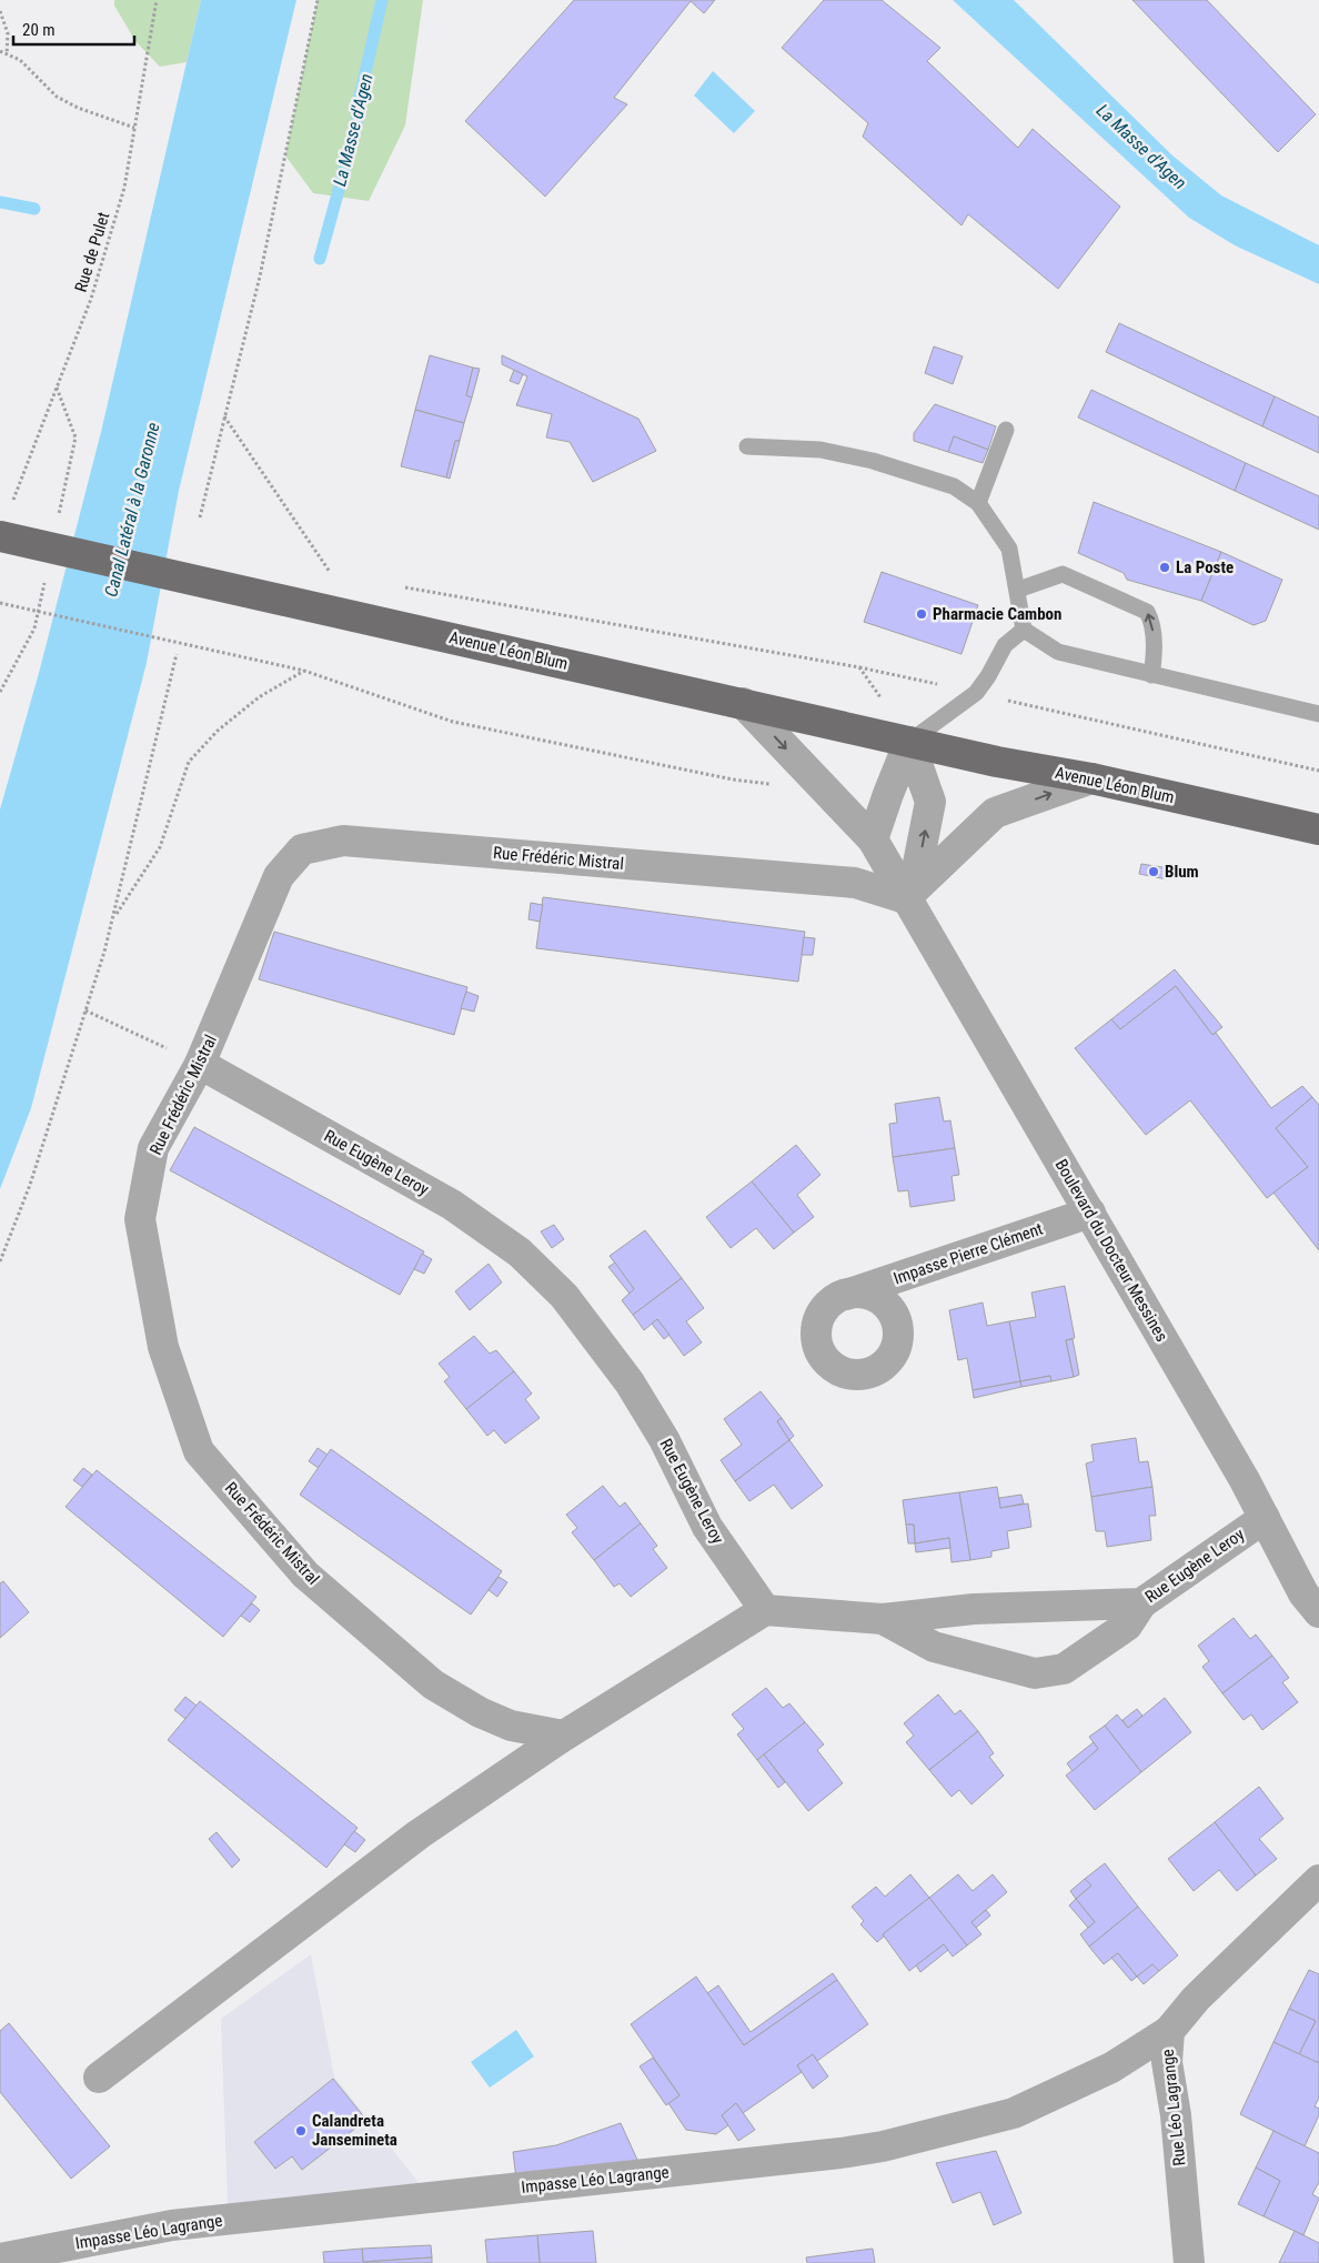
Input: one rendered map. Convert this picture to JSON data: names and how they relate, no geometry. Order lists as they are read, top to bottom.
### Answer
{
  "streets": {
    "main road": ["Avenue Léon Blum"],
    "street": [
      "Rue Frédéric Mistral",
      "Rue Eugène Leroy",
      "Boulevard du Docteur Messines",
      "Impasse Pierre Clément",
      "Rue Léo Lagrange",
      "Impasse Léo Lagrange"
    ],
    "path": ["Rue de Pulet"]
  },
  "crossings": [
    ["Rue Frédéric Mistral", "Rue Eugène Leroy"],
    ["Rue Frédéric Mistral", "Boulevard du Docteur Messines"],
    ["Rue Eugène Leroy", "Boulevard du Docteur Messines"],
    ["Boulevard du Docteur Messines", "Impasse Pierre Clément"],
    ["Rue Léo Lagrange", "Impasse Léo Lagrange"]
  ],
  "water": ["La Masse d'Agen", "Canal Latéral à la Garonne"],
  "places": [
    "La Poste",
    "Pharmacie Cambon",
    "Blum",
    "Calandreta Jansemineta"
  ],
  "scale_bar": "20 m"
}
